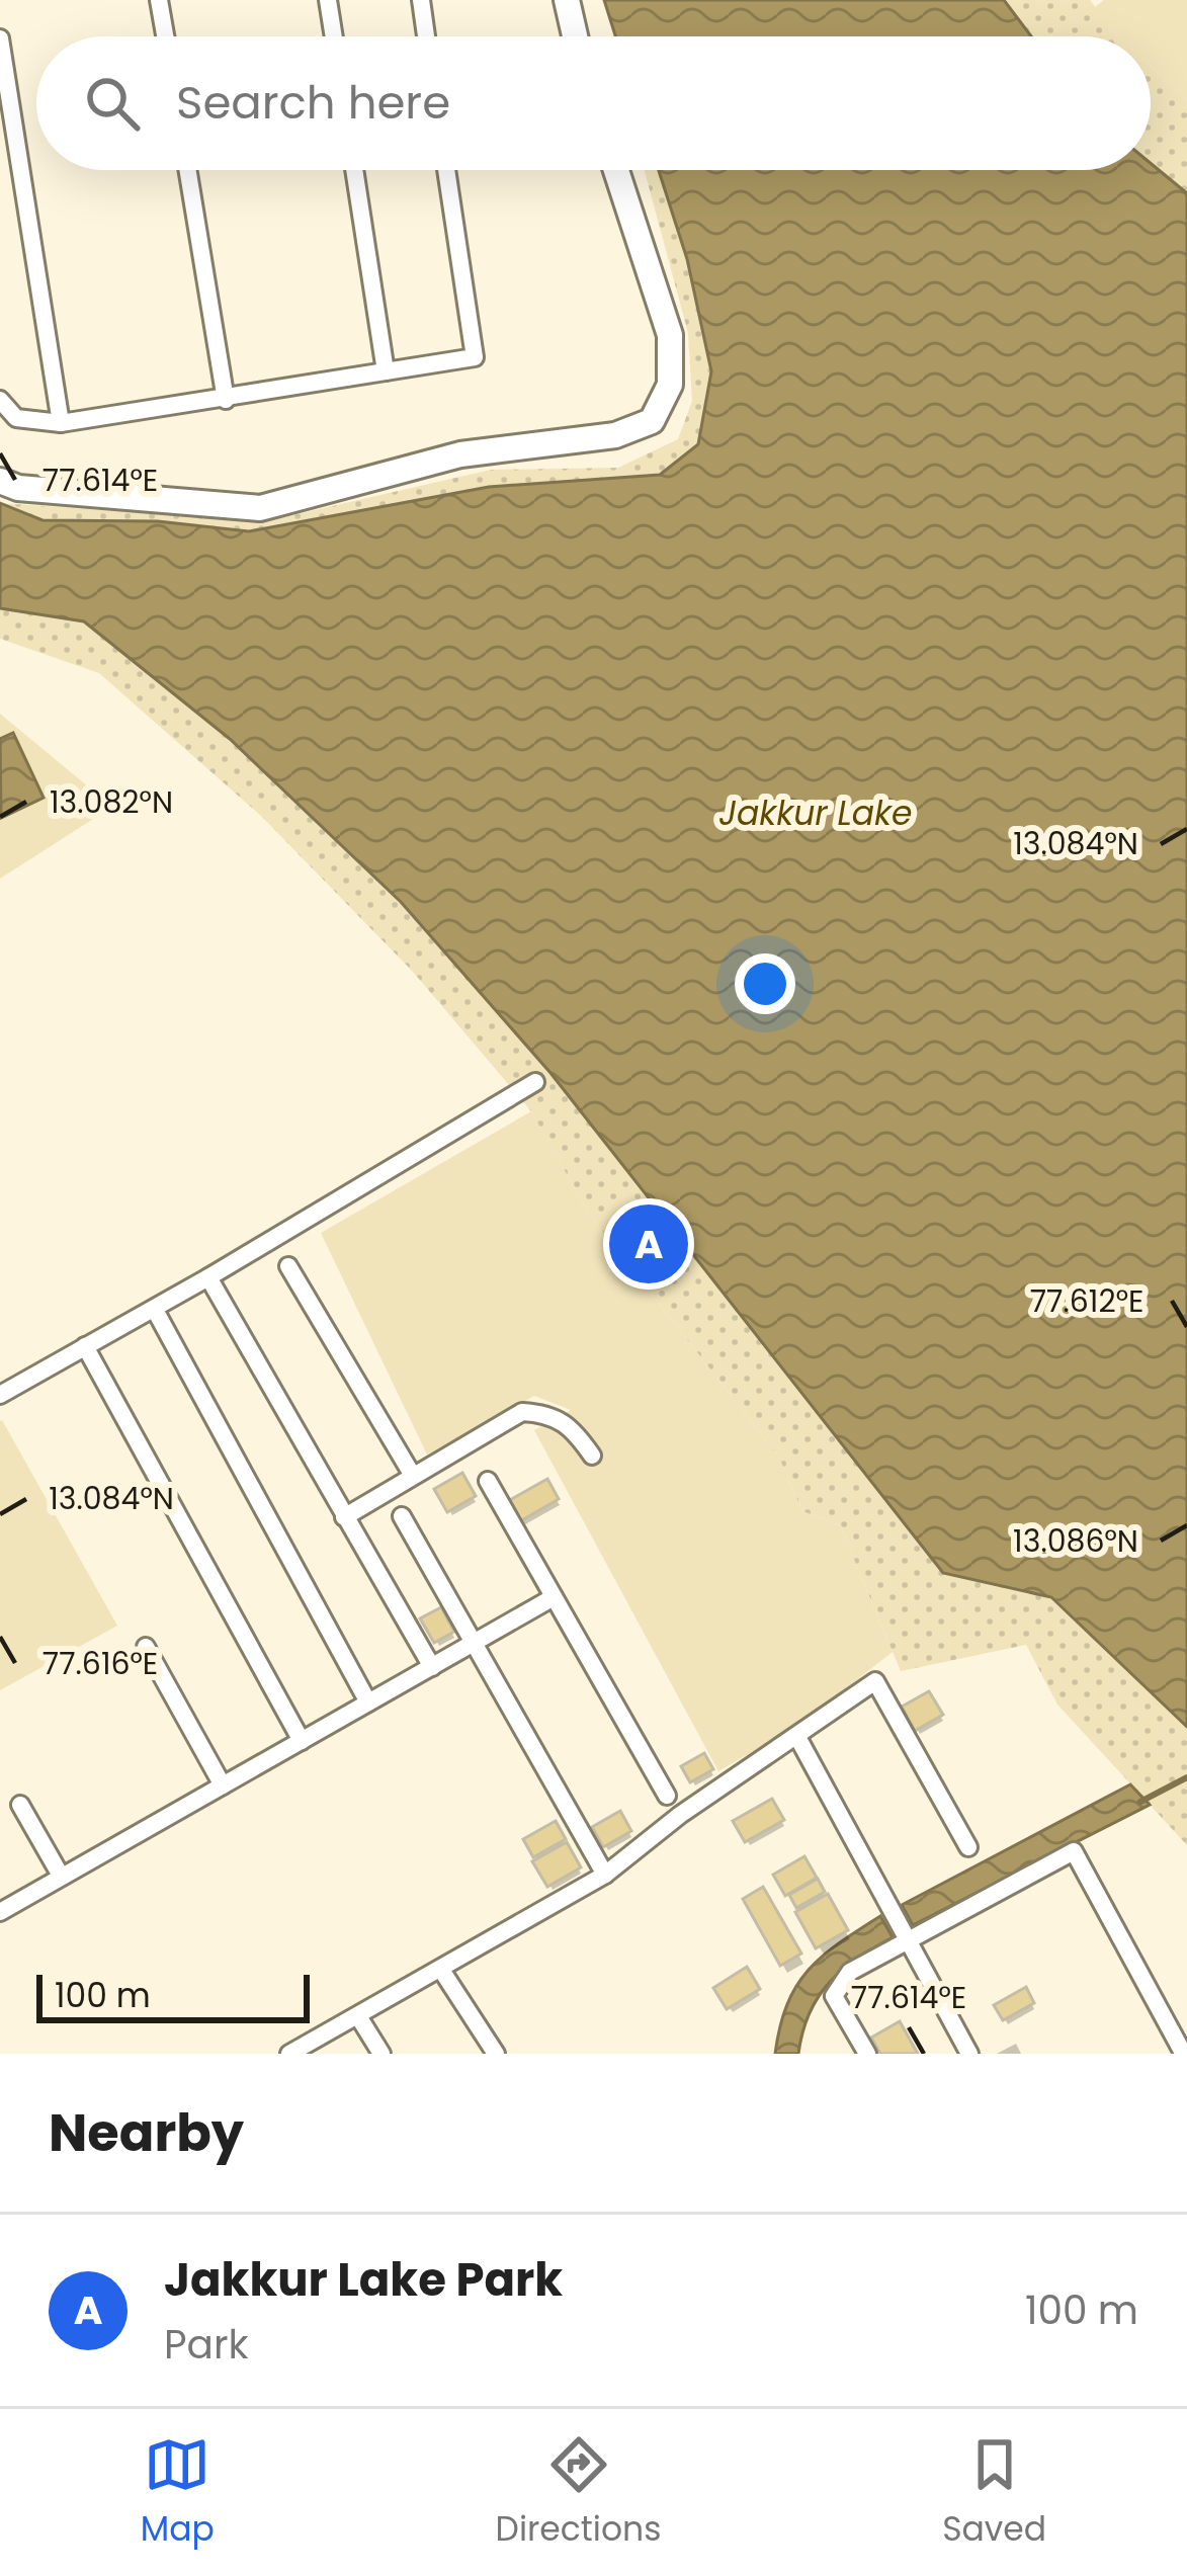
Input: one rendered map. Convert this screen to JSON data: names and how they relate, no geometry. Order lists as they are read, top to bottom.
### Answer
{
  "water": ["Jakkur Lake"],
  "scale_bar": "100 m",
  "page": {
    "search": "Search here",
    "pins": "A",
    "scale": "100 m",
    "heading": "Nearby",
    "list": [
      {
        "mark": "A",
        "name": "Jakkur Lake Park",
        "note": "Park",
        "value": "100 m"
      }
    ],
    "nav": ["Map", "Directions", "Saved"]
  },
  "coordinates": [
    "77.614°E",
    "13.082°N",
    "13.084°N",
    "77.612°E",
    "13.086°N",
    "77.616°E"
  ]
}
